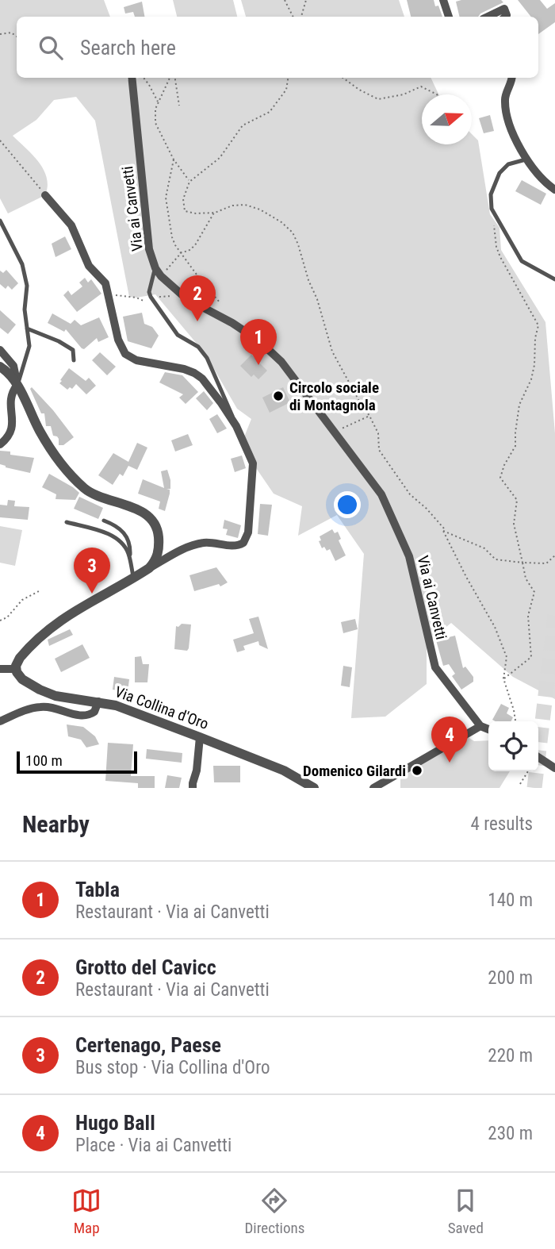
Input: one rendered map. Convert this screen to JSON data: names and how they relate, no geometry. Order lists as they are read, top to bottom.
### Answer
{
  "streets": {
    "street": ["Via ai Canvetti", "Via Collina d'Oro"]
  },
  "places": ["Circolo sociale di Montagnola", "Domenico Gilardi"],
  "scale_bar": "100 m",
  "north": "right",
  "page": {
    "search": "Search here",
    "pins": [
      "2",
      "1",
      "3",
      "4"
    ],
    "scale": "100 m",
    "heading": ["Nearby", "4 results"],
    "list": [
      {
        "mark": "1",
        "name": "Tabla",
        "note": "Restaurant · Via ai Canvetti",
        "value": "140 m"
      },
      {
        "mark": "2",
        "name": "Grotto del Cavicc",
        "note": "Restaurant · Via ai Canvetti",
        "value": "200 m"
      },
      {
        "mark": "3",
        "name": "Certenago, Paese",
        "note": "Bus stop · Via Collina d'Oro",
        "value": "220 m"
      },
      {
        "mark": "4",
        "name": "Hugo Ball",
        "note": "Place · Via ai Canvetti",
        "value": "230 m"
      }
    ],
    "nav": ["Map", "Directions", "Saved"]
  }
}
